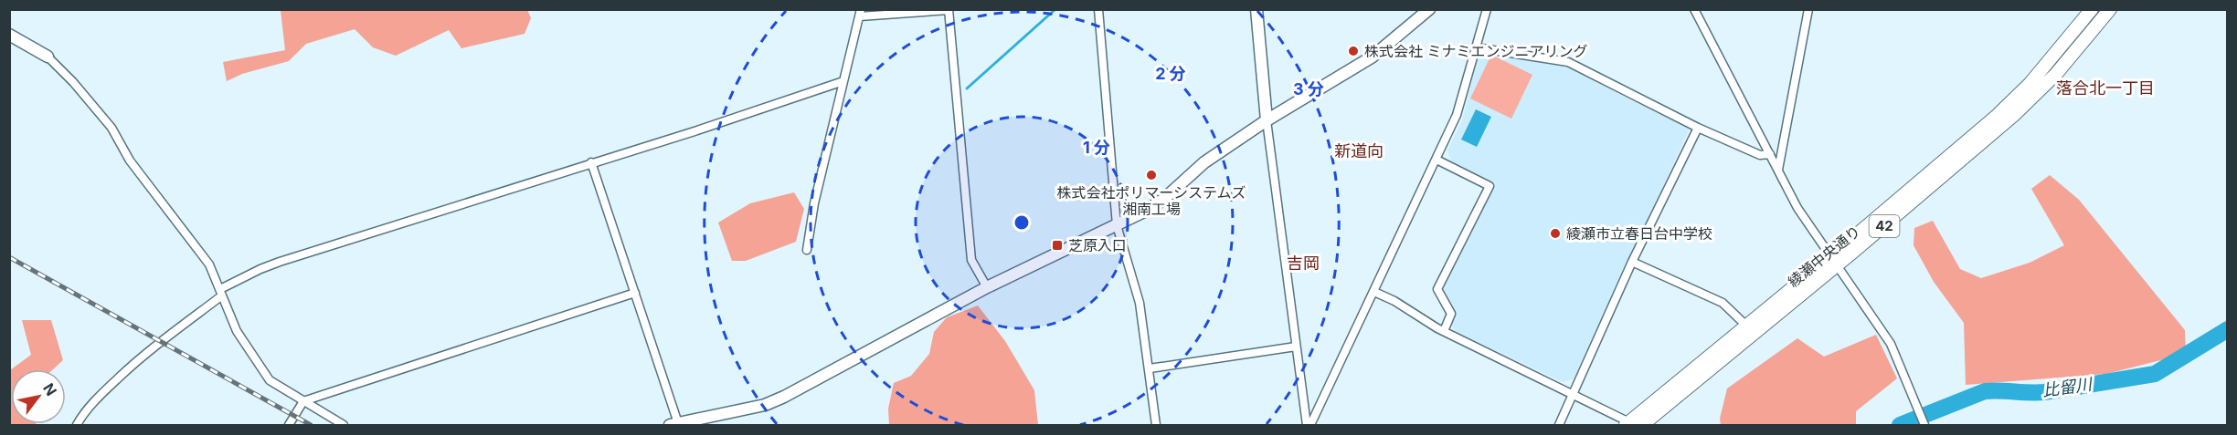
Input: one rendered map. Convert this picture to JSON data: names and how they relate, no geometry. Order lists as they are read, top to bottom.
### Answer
{
  "streets": {
    "main road": ["42", "綾瀬中央通り"]
  },
  "districts": ["落合北一丁目", "新道向", "吉岡"],
  "water": ["比留川"],
  "places": {
    "other": ["株式会社 ミナミエンジニアリング", "株式会社ポリマーシステムズ 湘南工場", "綾瀬市立春日台中学校"],
    "transit": ["芝原入口"]
  },
  "north": "top right",
  "rings": ["2 分", "3 分", "1 分"]
}
